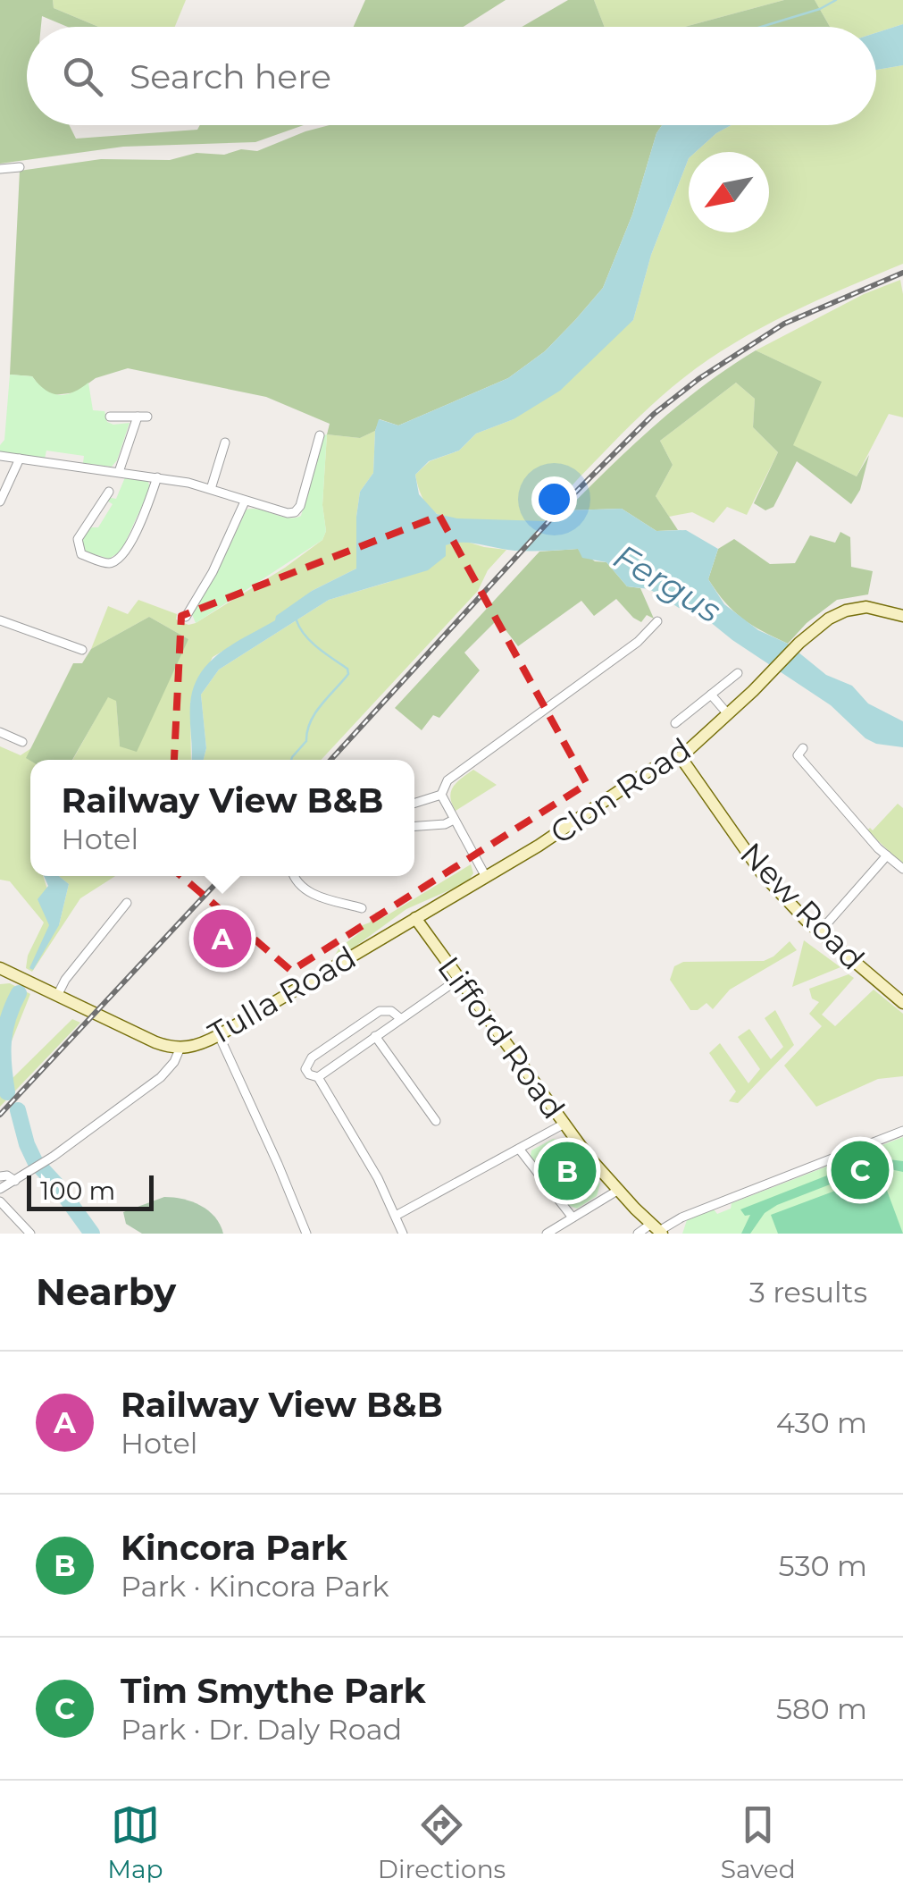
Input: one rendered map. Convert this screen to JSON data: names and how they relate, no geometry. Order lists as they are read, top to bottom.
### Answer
{
  "streets": {
    "main road": [
      "Clon Road",
      "New Road",
      "Tulla Road",
      "Lifford Road"
    ]
  },
  "crossings": [
    ["Clon Road", "New Road"],
    ["Clon Road", "Tulla Road"],
    ["Clon Road", "Lifford Road"],
    ["Tulla Road", "Lifford Road"]
  ],
  "water": ["Fergus"],
  "scale_bar": "100 m",
  "north": "bottom left",
  "page": {
    "search": "Search here",
    "popup": ["Railway View B&B", "Hotel"],
    "pins": ["A", "C", "B"],
    "scale": "100 m",
    "heading": ["Nearby", "3 results"],
    "list": [
      {
        "mark": "A",
        "name": "Railway View B&B",
        "note": "Hotel",
        "value": "430 m"
      },
      {
        "mark": "B",
        "name": "Kincora Park",
        "note": "Park · Kincora Park",
        "value": "530 m"
      },
      {
        "mark": "C",
        "name": "Tim Smythe Park",
        "note": "Park · Dr. Daly Road",
        "value": "580 m"
      }
    ],
    "nav": ["Map", "Directions", "Saved"]
  }
}
